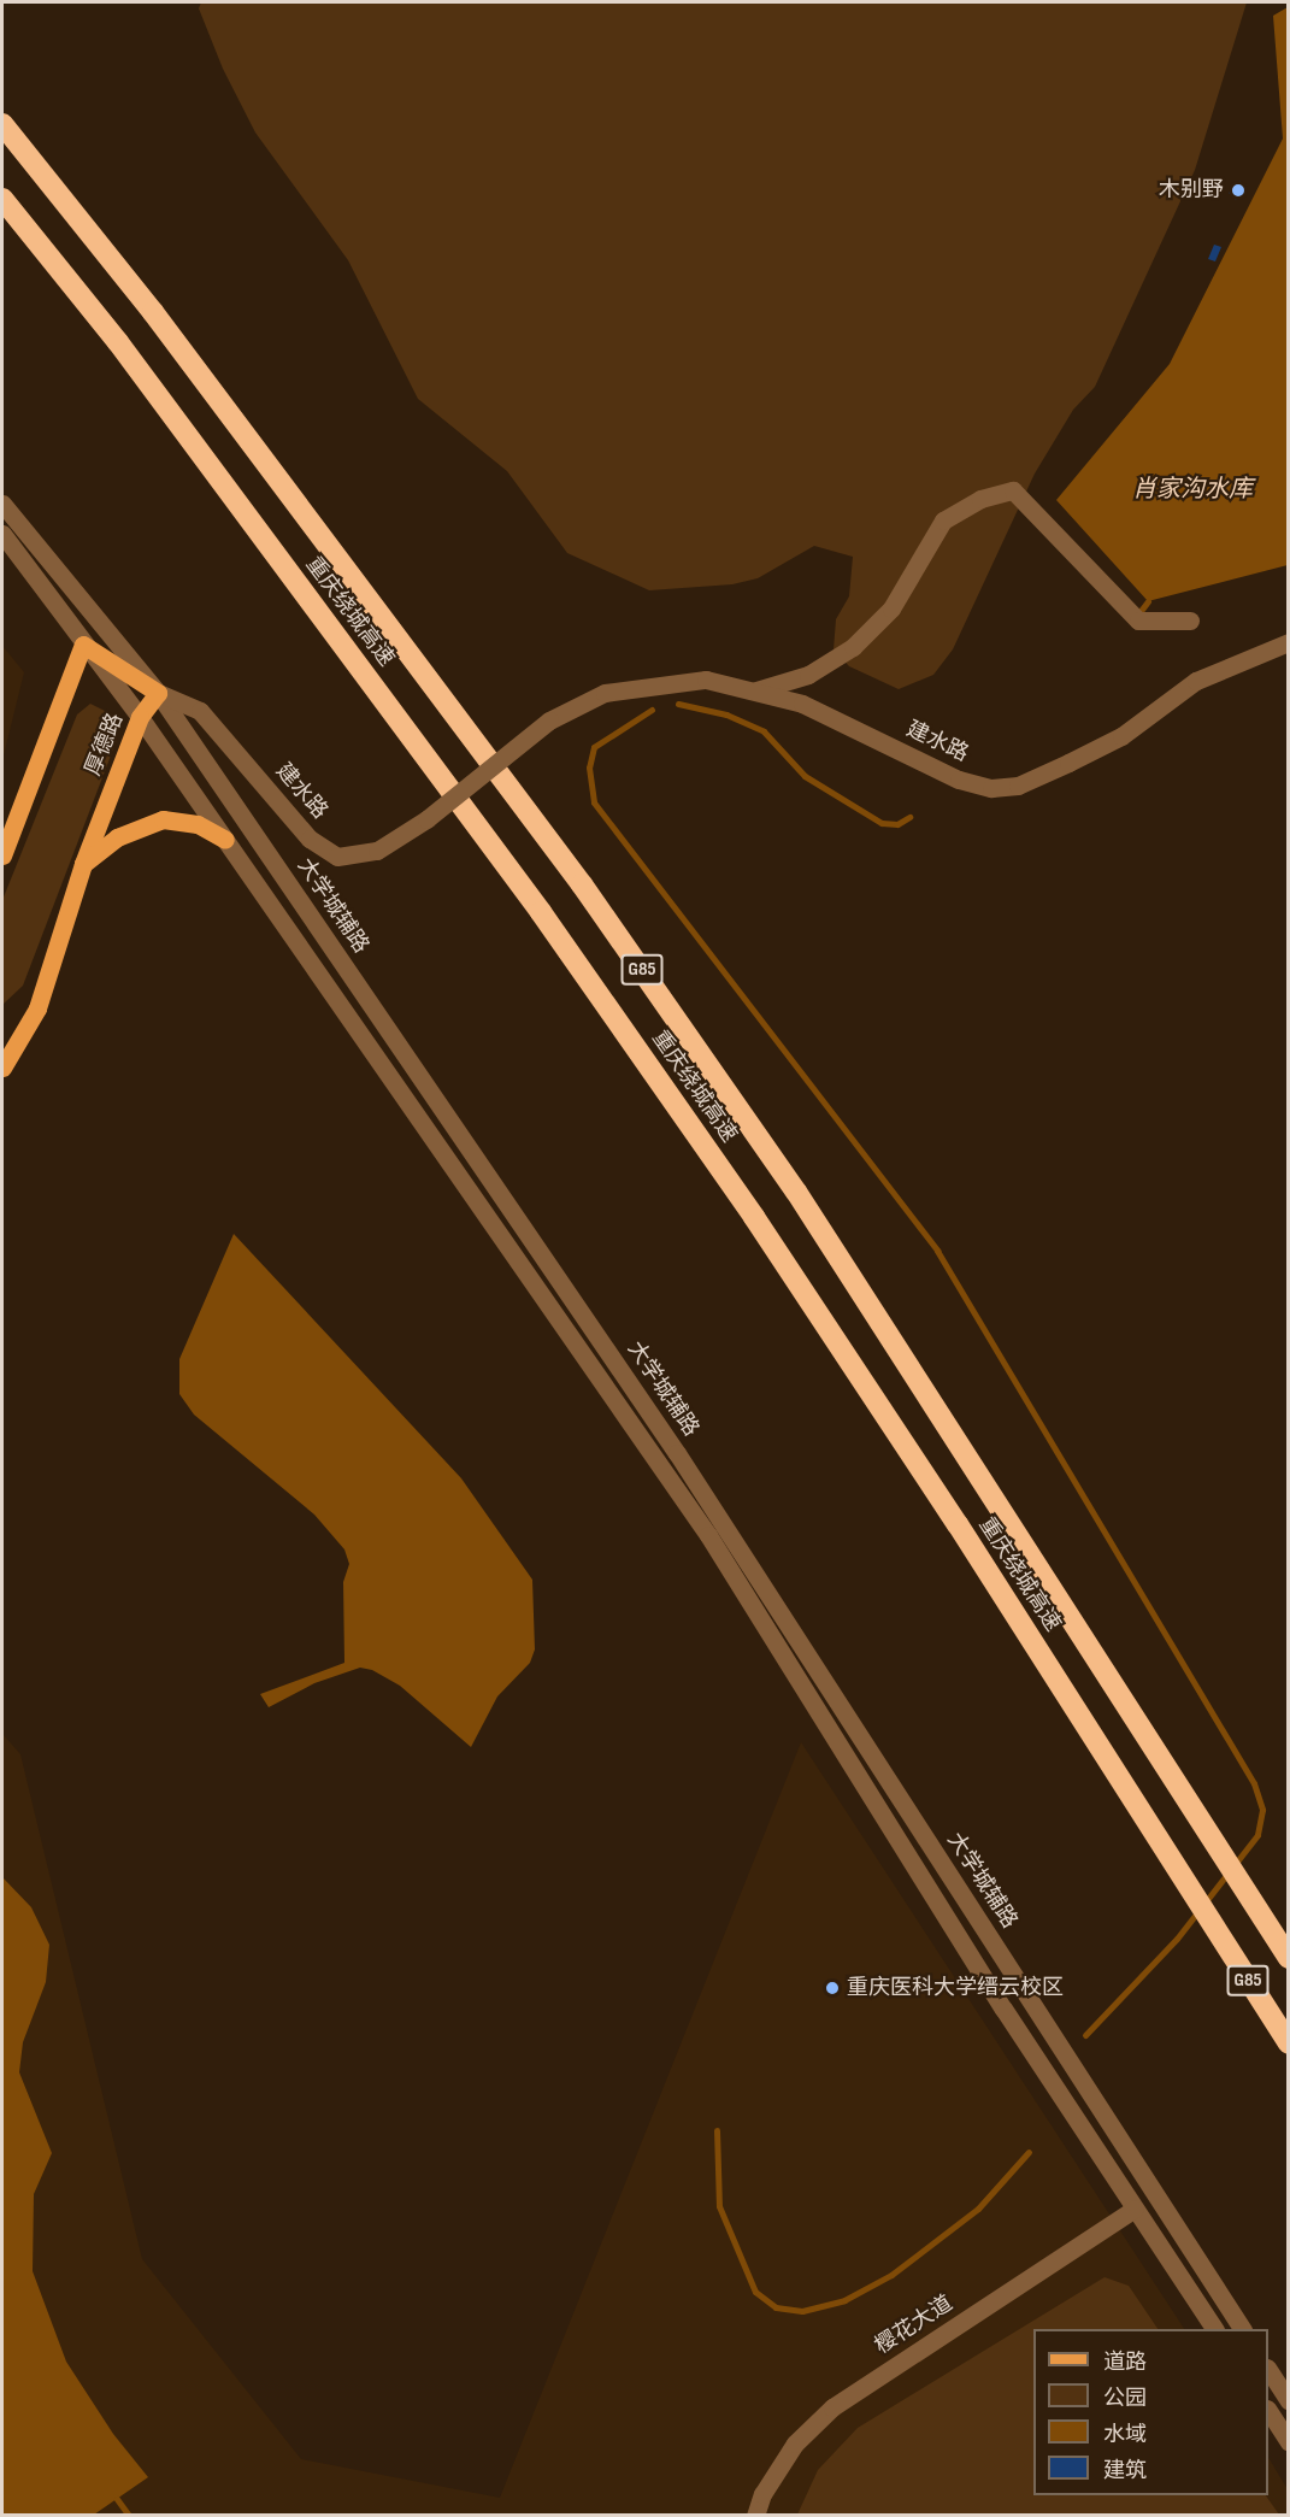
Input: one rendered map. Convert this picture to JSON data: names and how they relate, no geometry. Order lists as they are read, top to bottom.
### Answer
{
  "streets": {
    "highway": ["重庆绕城高速", "G85"],
    "main road": ["厚德路"],
    "street": ["建水路", "大学城辅路", "樱花大道"]
  },
  "crossings": [
    ["建水路", "厚德路"],
    ["建水路", "大学城辅路"],
    ["厚德路", "大学城辅路"],
    ["大学城辅路", "樱花大道"]
  ],
  "water": ["肖家沟水库"],
  "places": ["木别野", "重庆医科大学缙云校区"],
  "legend": [
    "道路",
    "公园",
    "水域",
    "建筑"
  ]
}
